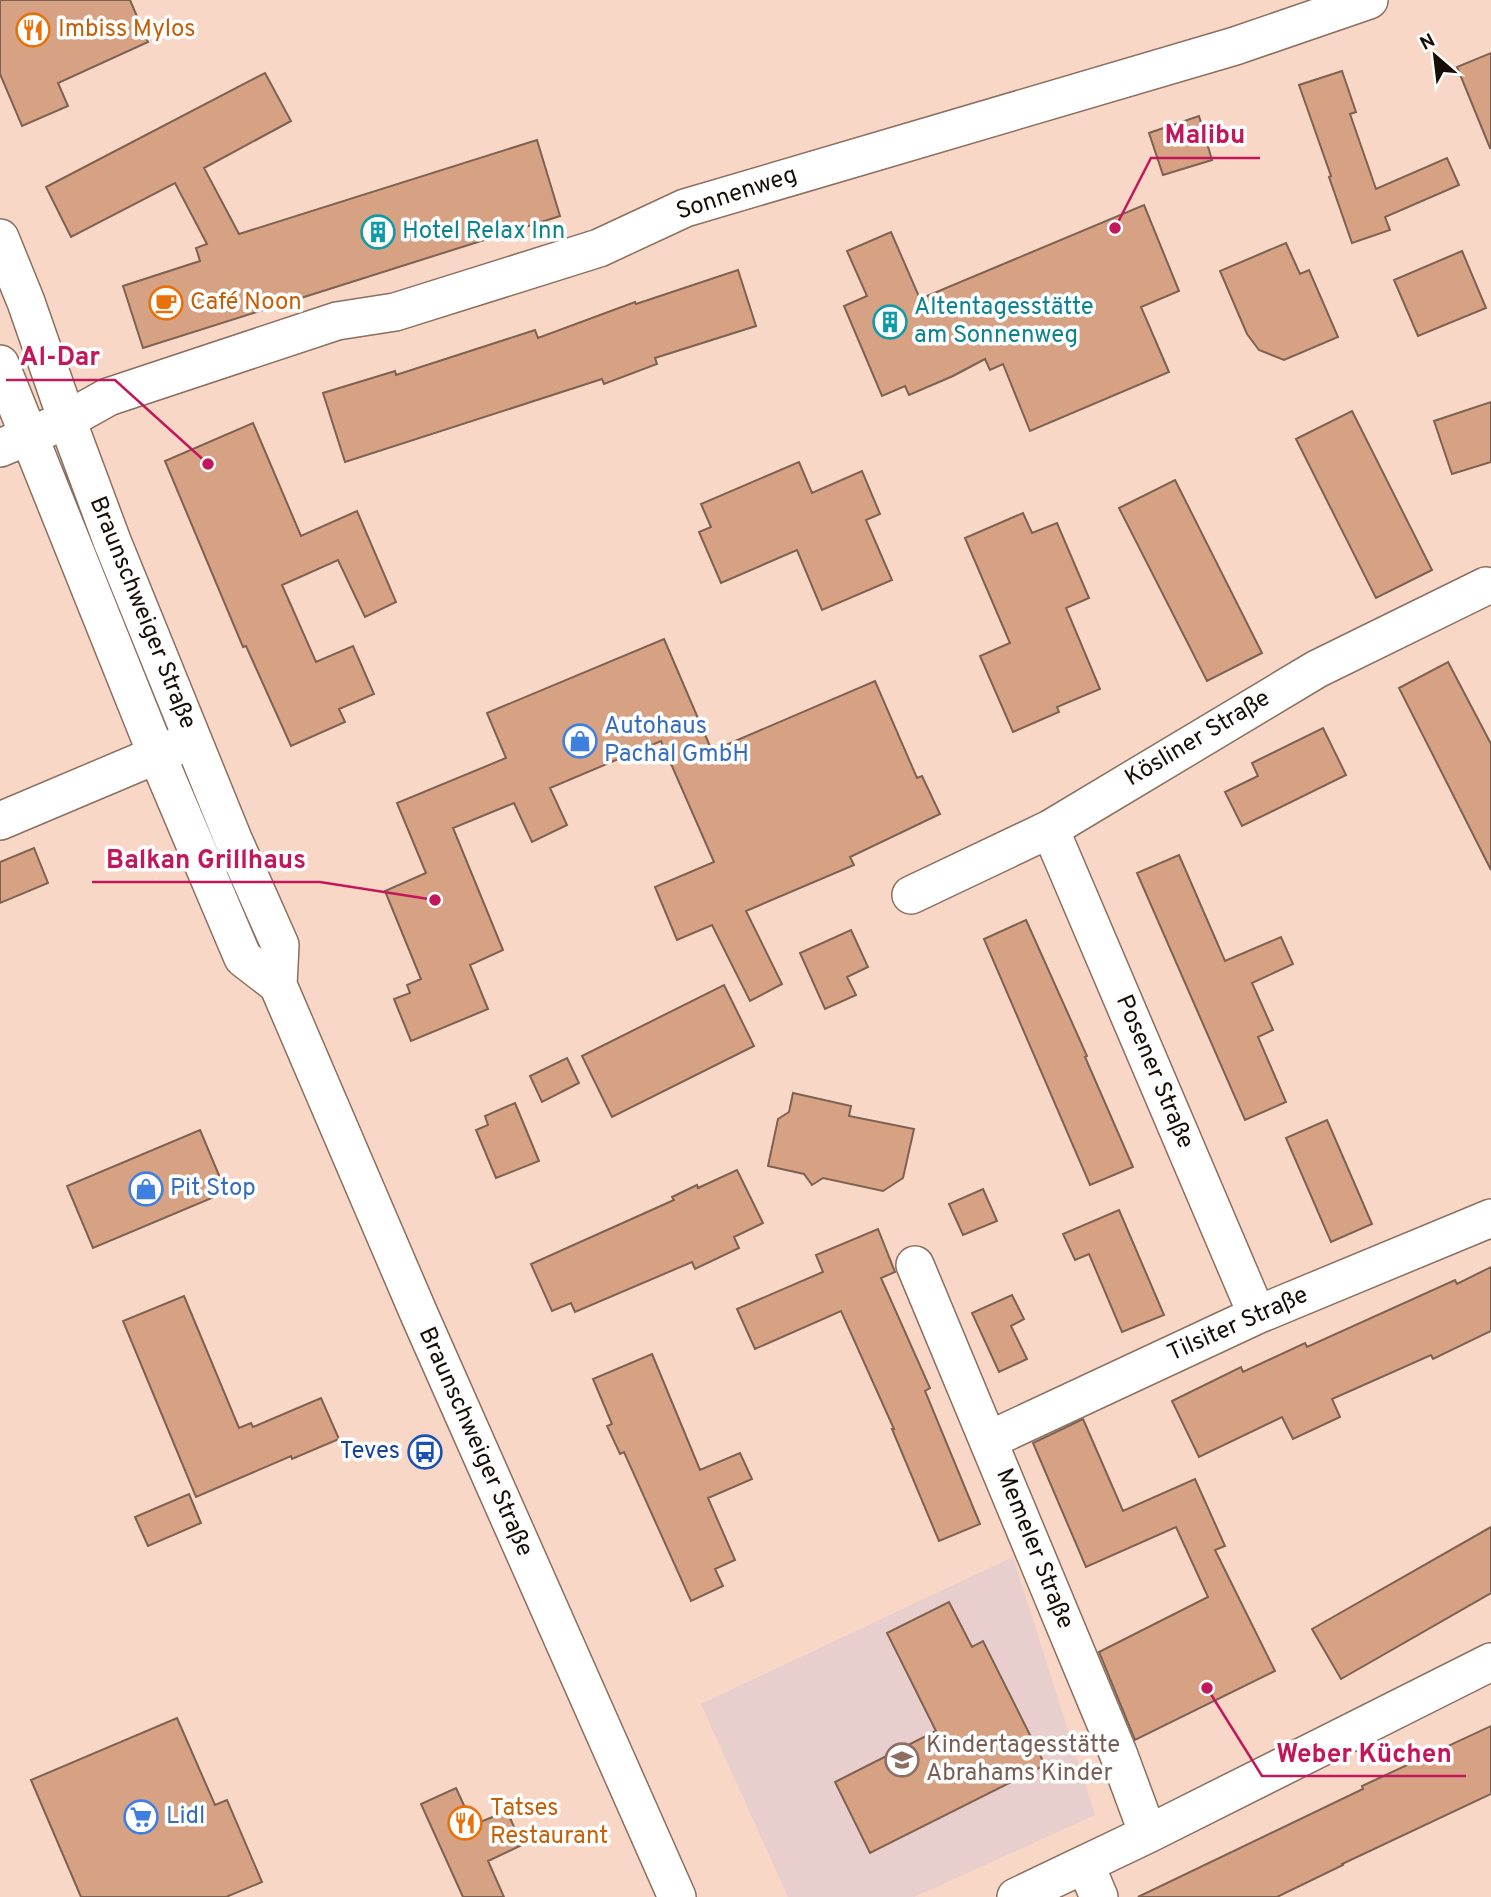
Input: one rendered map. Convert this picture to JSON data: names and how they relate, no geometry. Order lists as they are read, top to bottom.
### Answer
{
  "streets": {
    "street": [
      "Sonnenweg",
      "Braunschweiger Straße",
      "Kösliner Straße",
      "Posener Straße",
      "Tilsiter Straße",
      "Memeler Straße"
    ]
  },
  "crossings": [
    ["Sonnenweg", "Braunschweiger Straße"],
    ["Kösliner Straße", "Posener Straße"],
    ["Posener Straße", "Tilsiter Straße"],
    ["Tilsiter Straße", "Memeler Straße"]
  ],
  "places": {
    "restaurant": ["Imbiss Mylos", "Tatses Restaurant"],
    "other": [
      "Malibu",
      "Al-Dar",
      "Balkan Grillhaus",
      "Weber Küchen"
    ],
    "building": ["Hotel Relax Inn", "Altentagesstätte am Sonnenweg"],
    "cafe": ["Café Noon"],
    "shop": ["Autohaus Pachal GmbH", "Pit Stop"],
    "bus stop": ["Teves"],
    "school or university": ["Kindertagesstätte Abrahams Kinder"],
    "supermarket": ["Lidl"]
  },
  "north": "top left"
}
